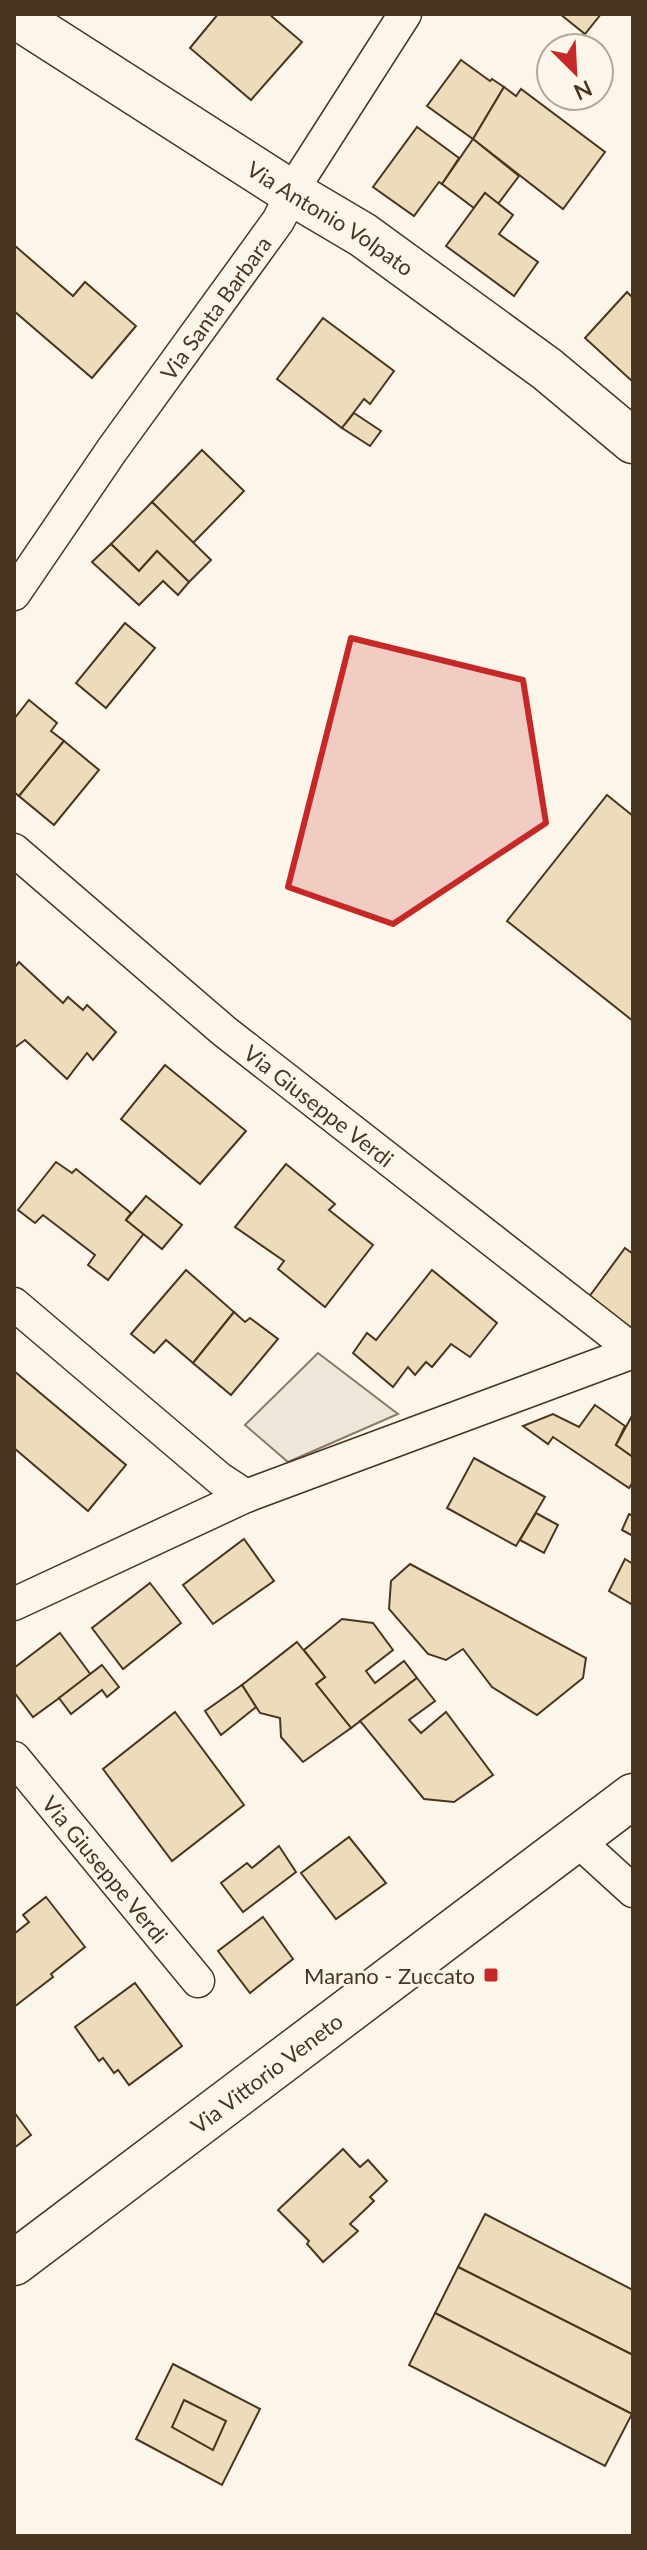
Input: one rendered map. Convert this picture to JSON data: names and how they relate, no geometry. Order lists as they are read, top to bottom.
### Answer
{
  "streets": {
    "street": [
      "Via Antonio Volpato",
      "Via Santa Barbara",
      "Via Giuseppe Verdi",
      "Via Vittorio Veneto"
    ]
  },
  "crossings": [
    ["Via Antonio Volpato", "Via Santa Barbara"]
  ],
  "places": {
    "transit": ["Marano - Zuccato"]
  },
  "north": "bottom right"
}
